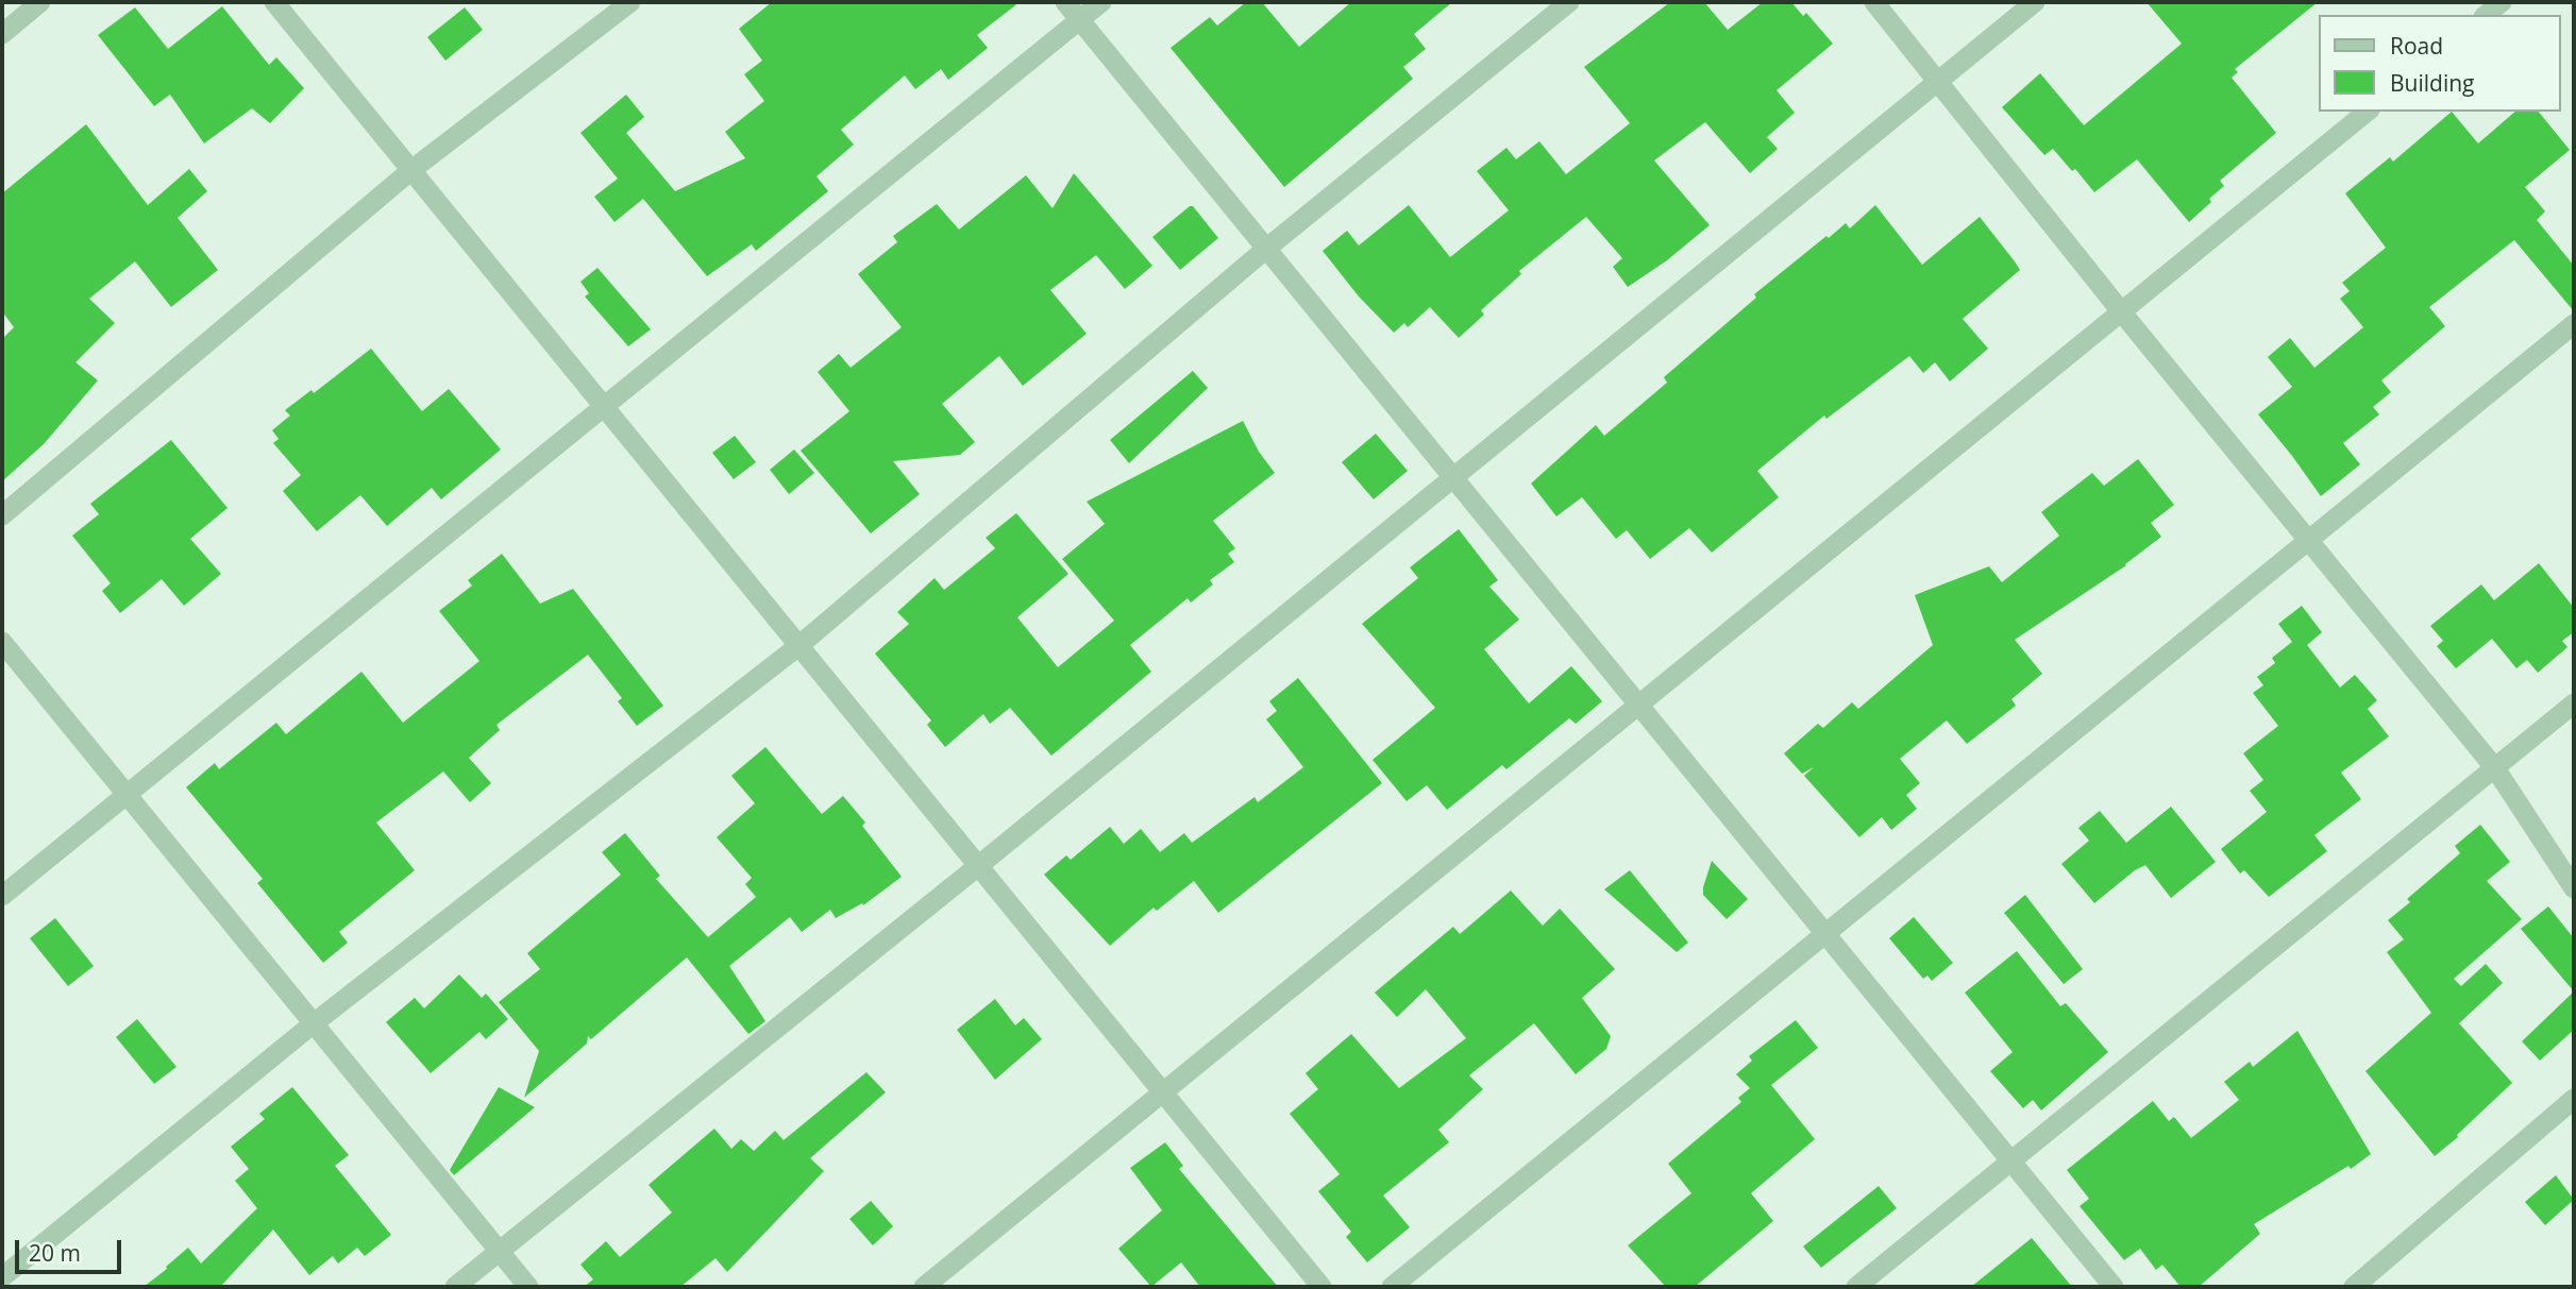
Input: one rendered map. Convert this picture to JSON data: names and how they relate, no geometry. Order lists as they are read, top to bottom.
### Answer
{
  "legend": ["Road", "Building"],
  "scale_bar": "20 m"
}
